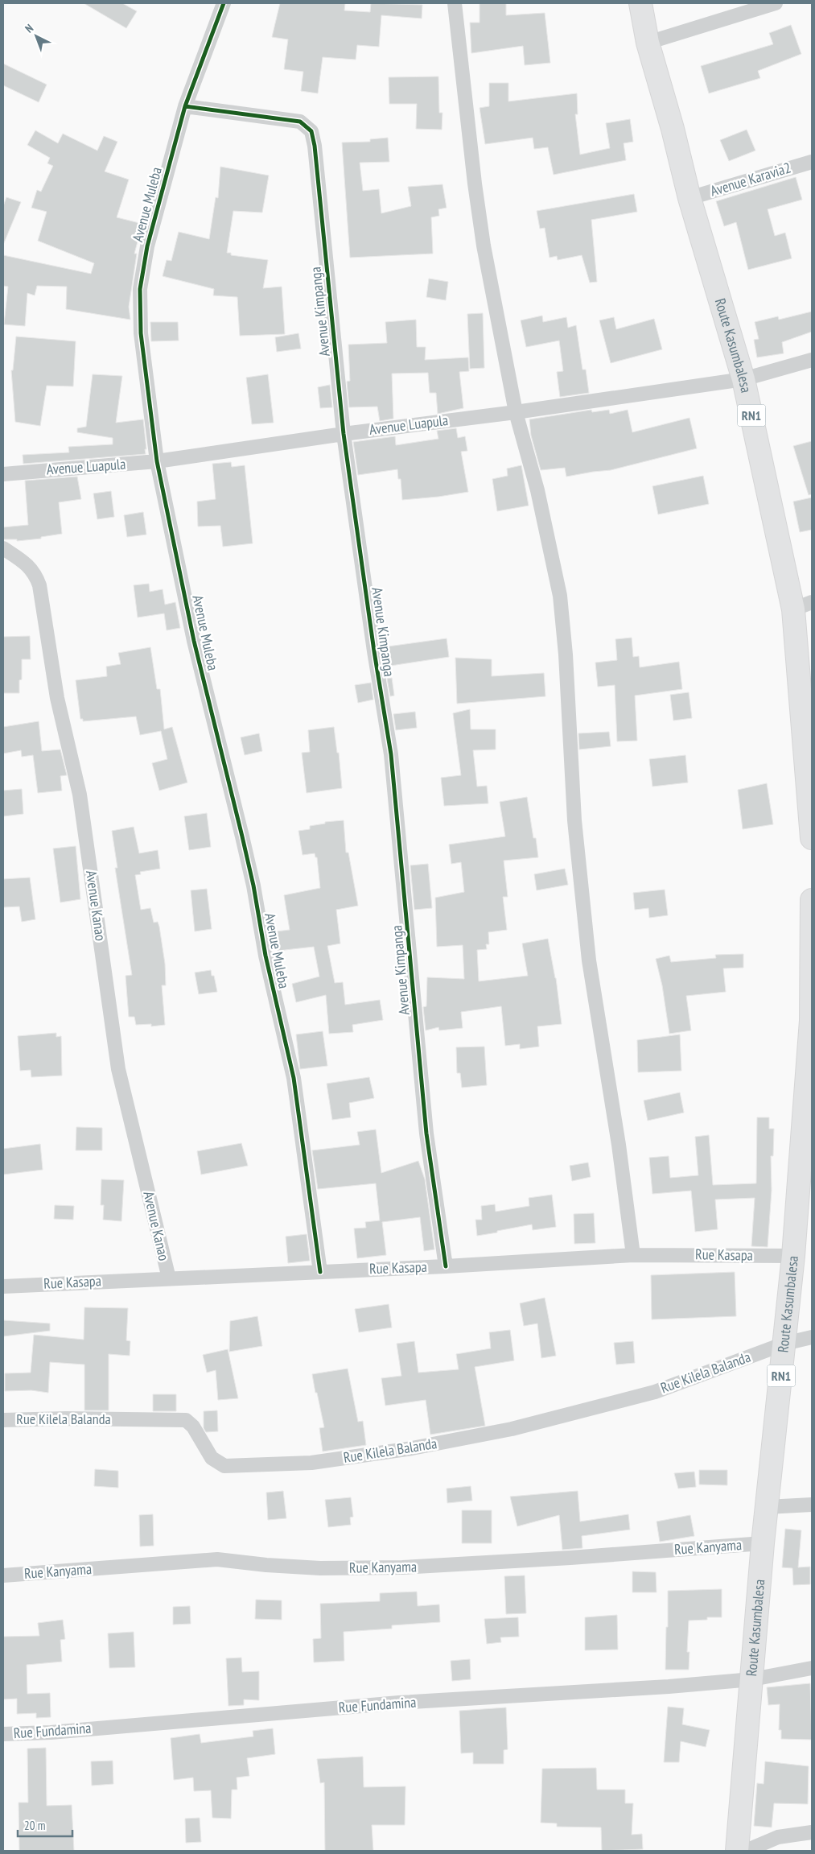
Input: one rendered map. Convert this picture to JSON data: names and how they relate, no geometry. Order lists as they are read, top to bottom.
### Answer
{
  "streets": {
    "highway": ["Route Kasumbalesa", "RN1"],
    "street": [
      "Avenue Karavia2",
      "Avenue Muleba",
      "Avenue Kimpanga",
      "Avenue Luapula",
      "Avenue Kanao",
      "Rue Kasapa",
      "Rue Kilela Balanda",
      "Rue Kanyama",
      "Rue Fundamina"
    ]
  },
  "crossings": [
    ["Avenue Karavia2", "Route Kasumbalesa"],
    ["Avenue Muleba", "Avenue Kimpanga"],
    ["Avenue Muleba", "Avenue Luapula"],
    ["Avenue Muleba", "Rue Kasapa"],
    ["Avenue Kimpanga", "Avenue Luapula"],
    ["Avenue Kimpanga", "Rue Kasapa"],
    ["Route Kasumbalesa", "Avenue Luapula"],
    ["Route Kasumbalesa", "Rue Kasapa"],
    ["Route Kasumbalesa", "Rue Kilela Balanda"],
    ["Route Kasumbalesa", "Rue Kanyama"],
    ["Route Kasumbalesa", "Rue Fundamina"],
    ["Avenue Kanao", "Rue Kasapa"]
  ],
  "scale_bar": "20 m",
  "north": "top left"
}
